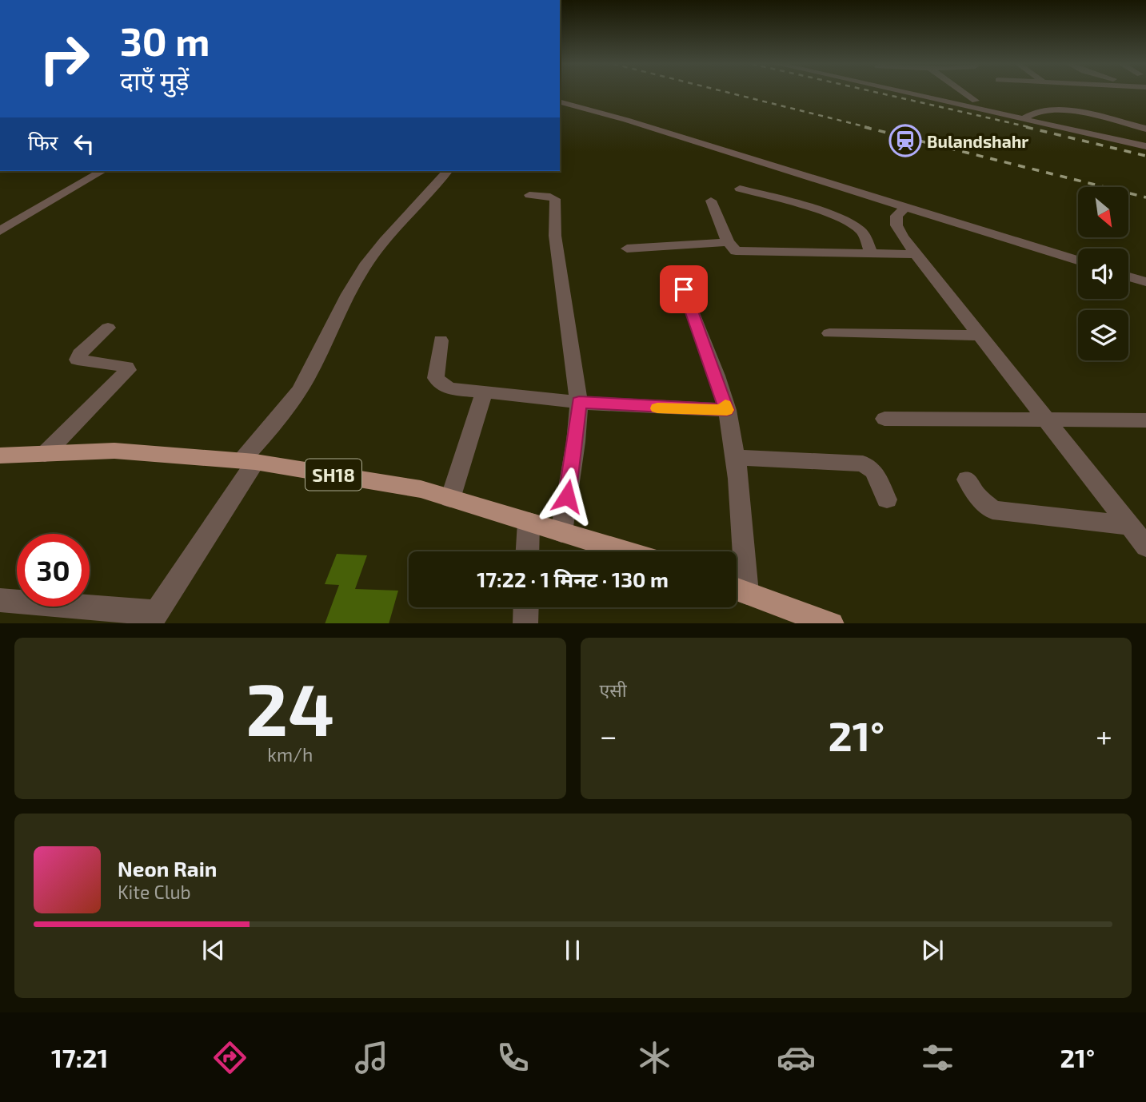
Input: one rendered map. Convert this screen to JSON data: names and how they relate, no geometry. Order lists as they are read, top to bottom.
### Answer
{
  "streets": {
    "main road": ["SH18"]
  },
  "places": {
    "station": ["Bulandshahr"]
  },
  "north": "bottom right",
  "page": {
    "turn": ["30 m", "दाएँ मुड़ें"],
    "then": "फिर",
    "limit": "30",
    "trip": "17:22 · 1 मिनट · 130 m",
    "tile": [
      ["24", "km/h"],
      "एसी"
    ],
    "heat": ["−", "21°", "+"],
    "song": ["Neon Rain", "Kite Club"],
    "tabs": ["17:21", "21°"]
  }
}
